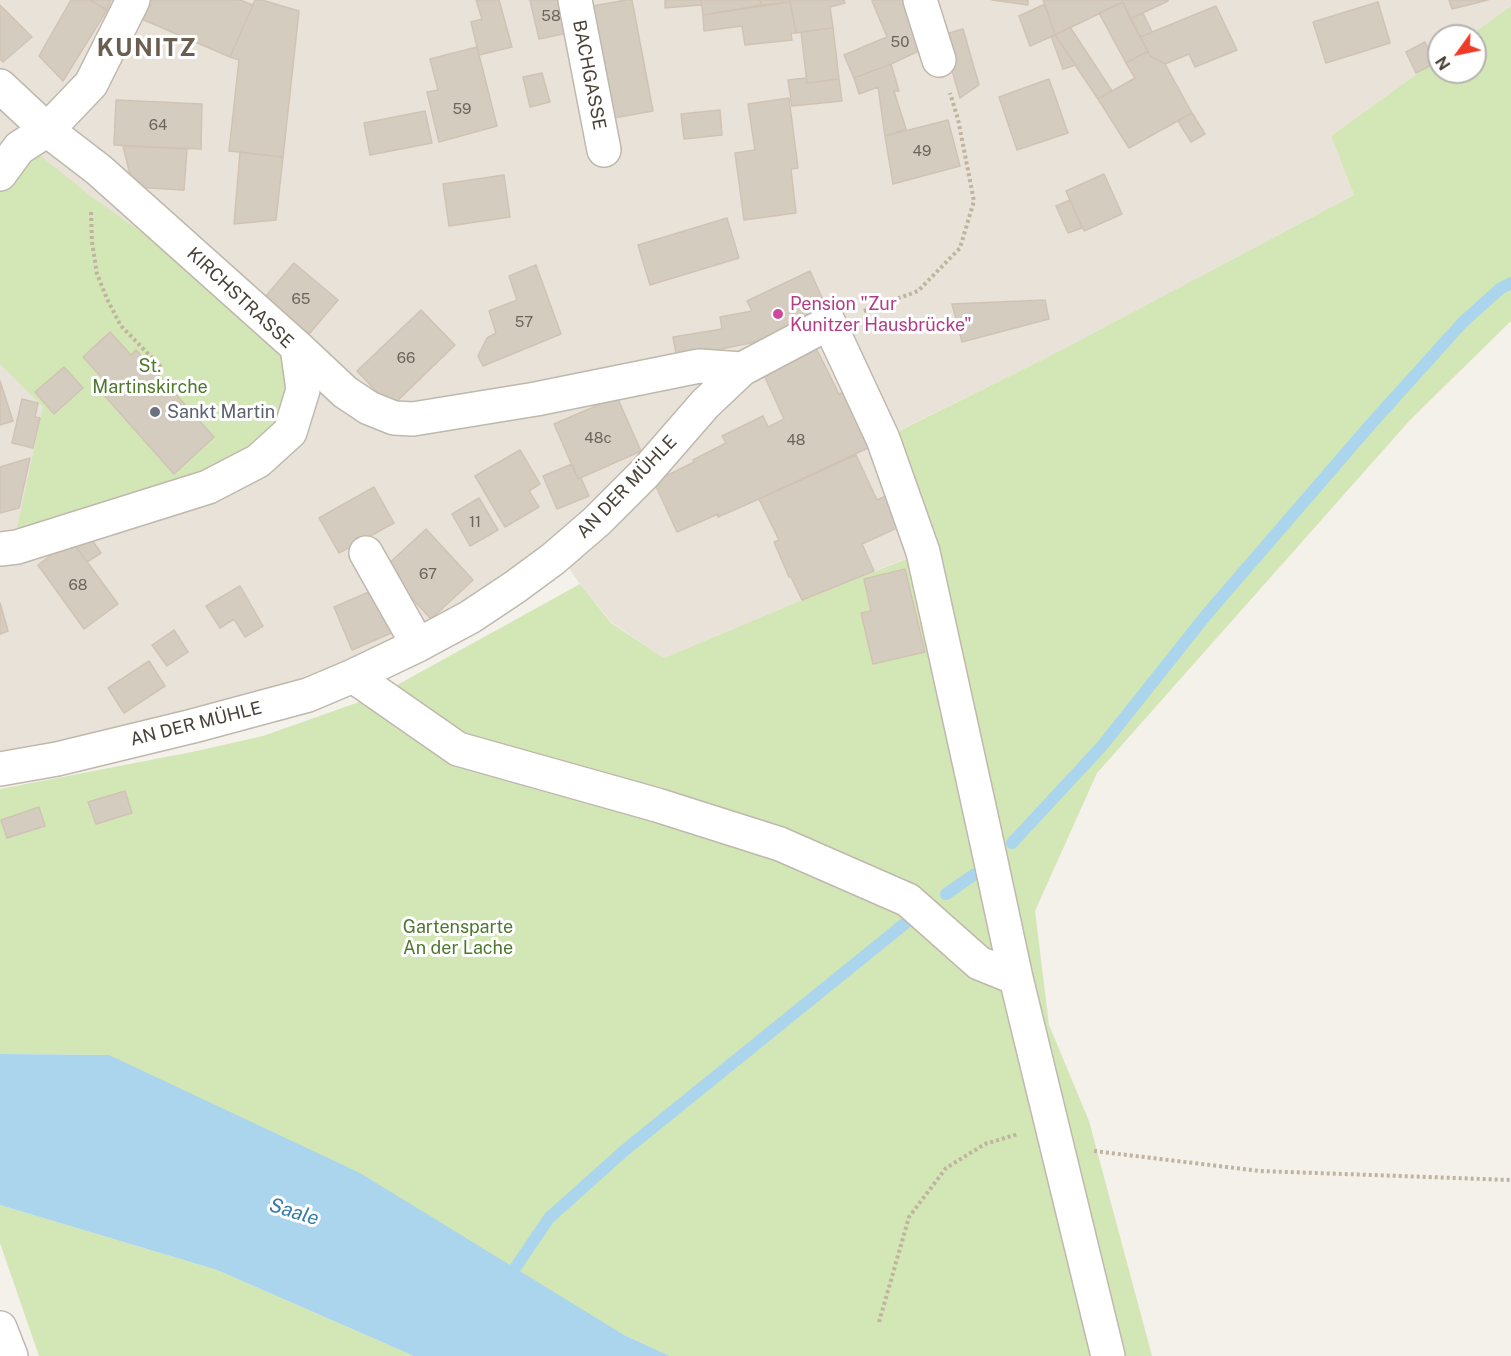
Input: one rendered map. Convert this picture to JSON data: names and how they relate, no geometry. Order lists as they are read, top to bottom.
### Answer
{
  "streets": {
    "street": ["BACHGASSE", "KIRCHSTRASSE", "AN DER MÜHLE"]
  },
  "districts": ["KUNITZ"],
  "water": ["Saale"],
  "parks": ["St. Martinskirche", "Gartensparte An der Lache"],
  "places": ["Pension \"Zur Kunitzer Hausbrücke\"", "Sankt Martin"],
  "house_numbers": [
    "58",
    "50",
    "59",
    "64",
    "49",
    "65",
    "57",
    "66",
    "48c",
    "48",
    "11",
    "67",
    "68"
  ],
  "north": "bottom left"
}
